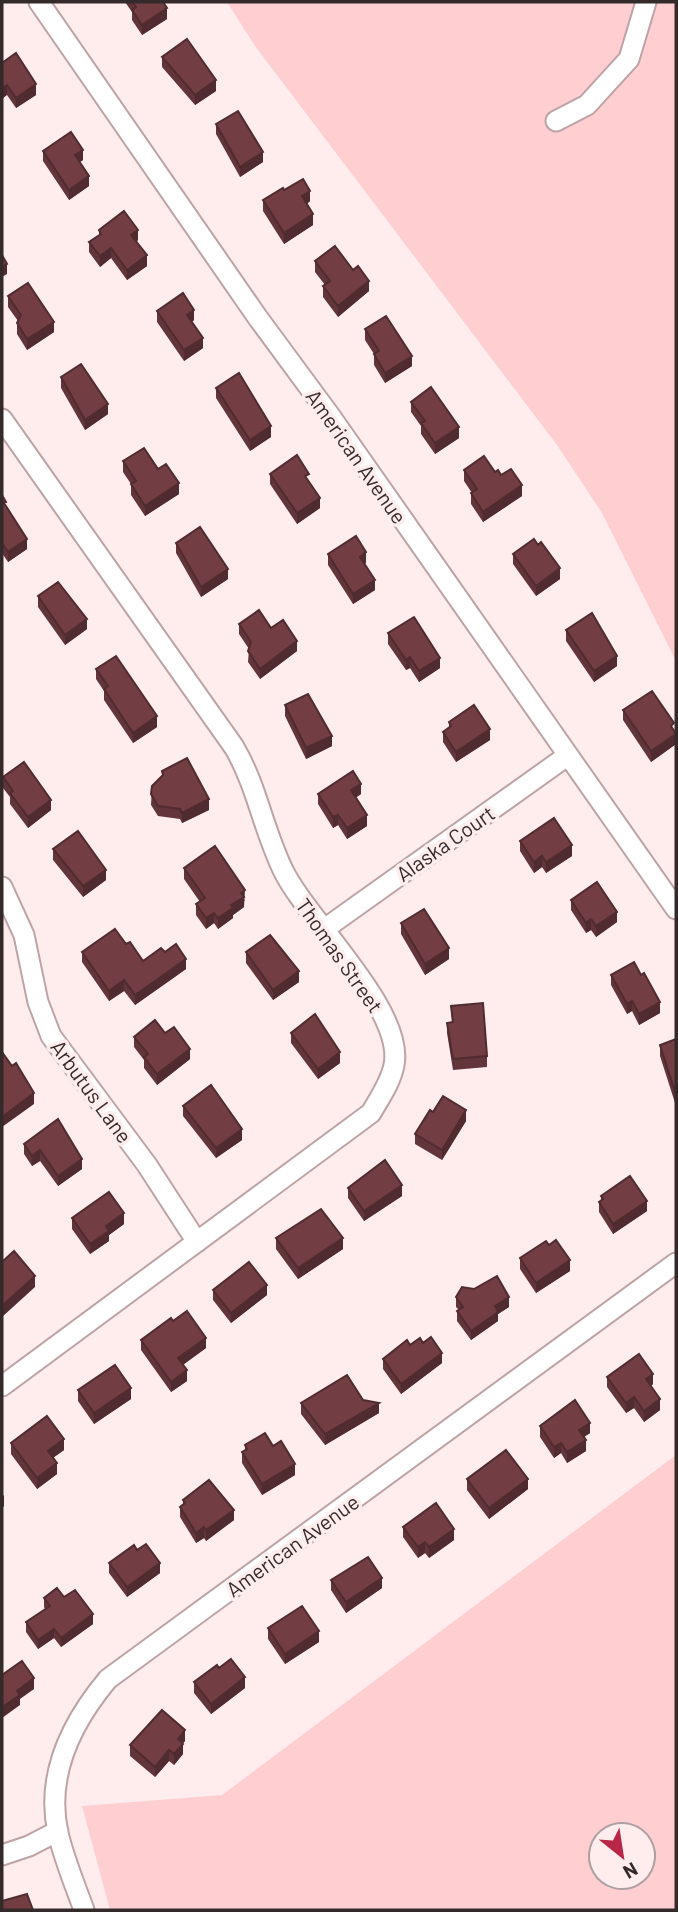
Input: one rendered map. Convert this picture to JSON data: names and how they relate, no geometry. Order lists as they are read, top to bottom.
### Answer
{
  "streets": {
    "street": [
      "American Avenue",
      "Alaska Court",
      "Thomas Street",
      "Arbutus Lane"
    ]
  },
  "crossings": [
    ["American Avenue", "Alaska Court"],
    ["Alaska Court", "Thomas Street"],
    ["Thomas Street", "Arbutus Lane"]
  ],
  "north": "bottom right"
}
